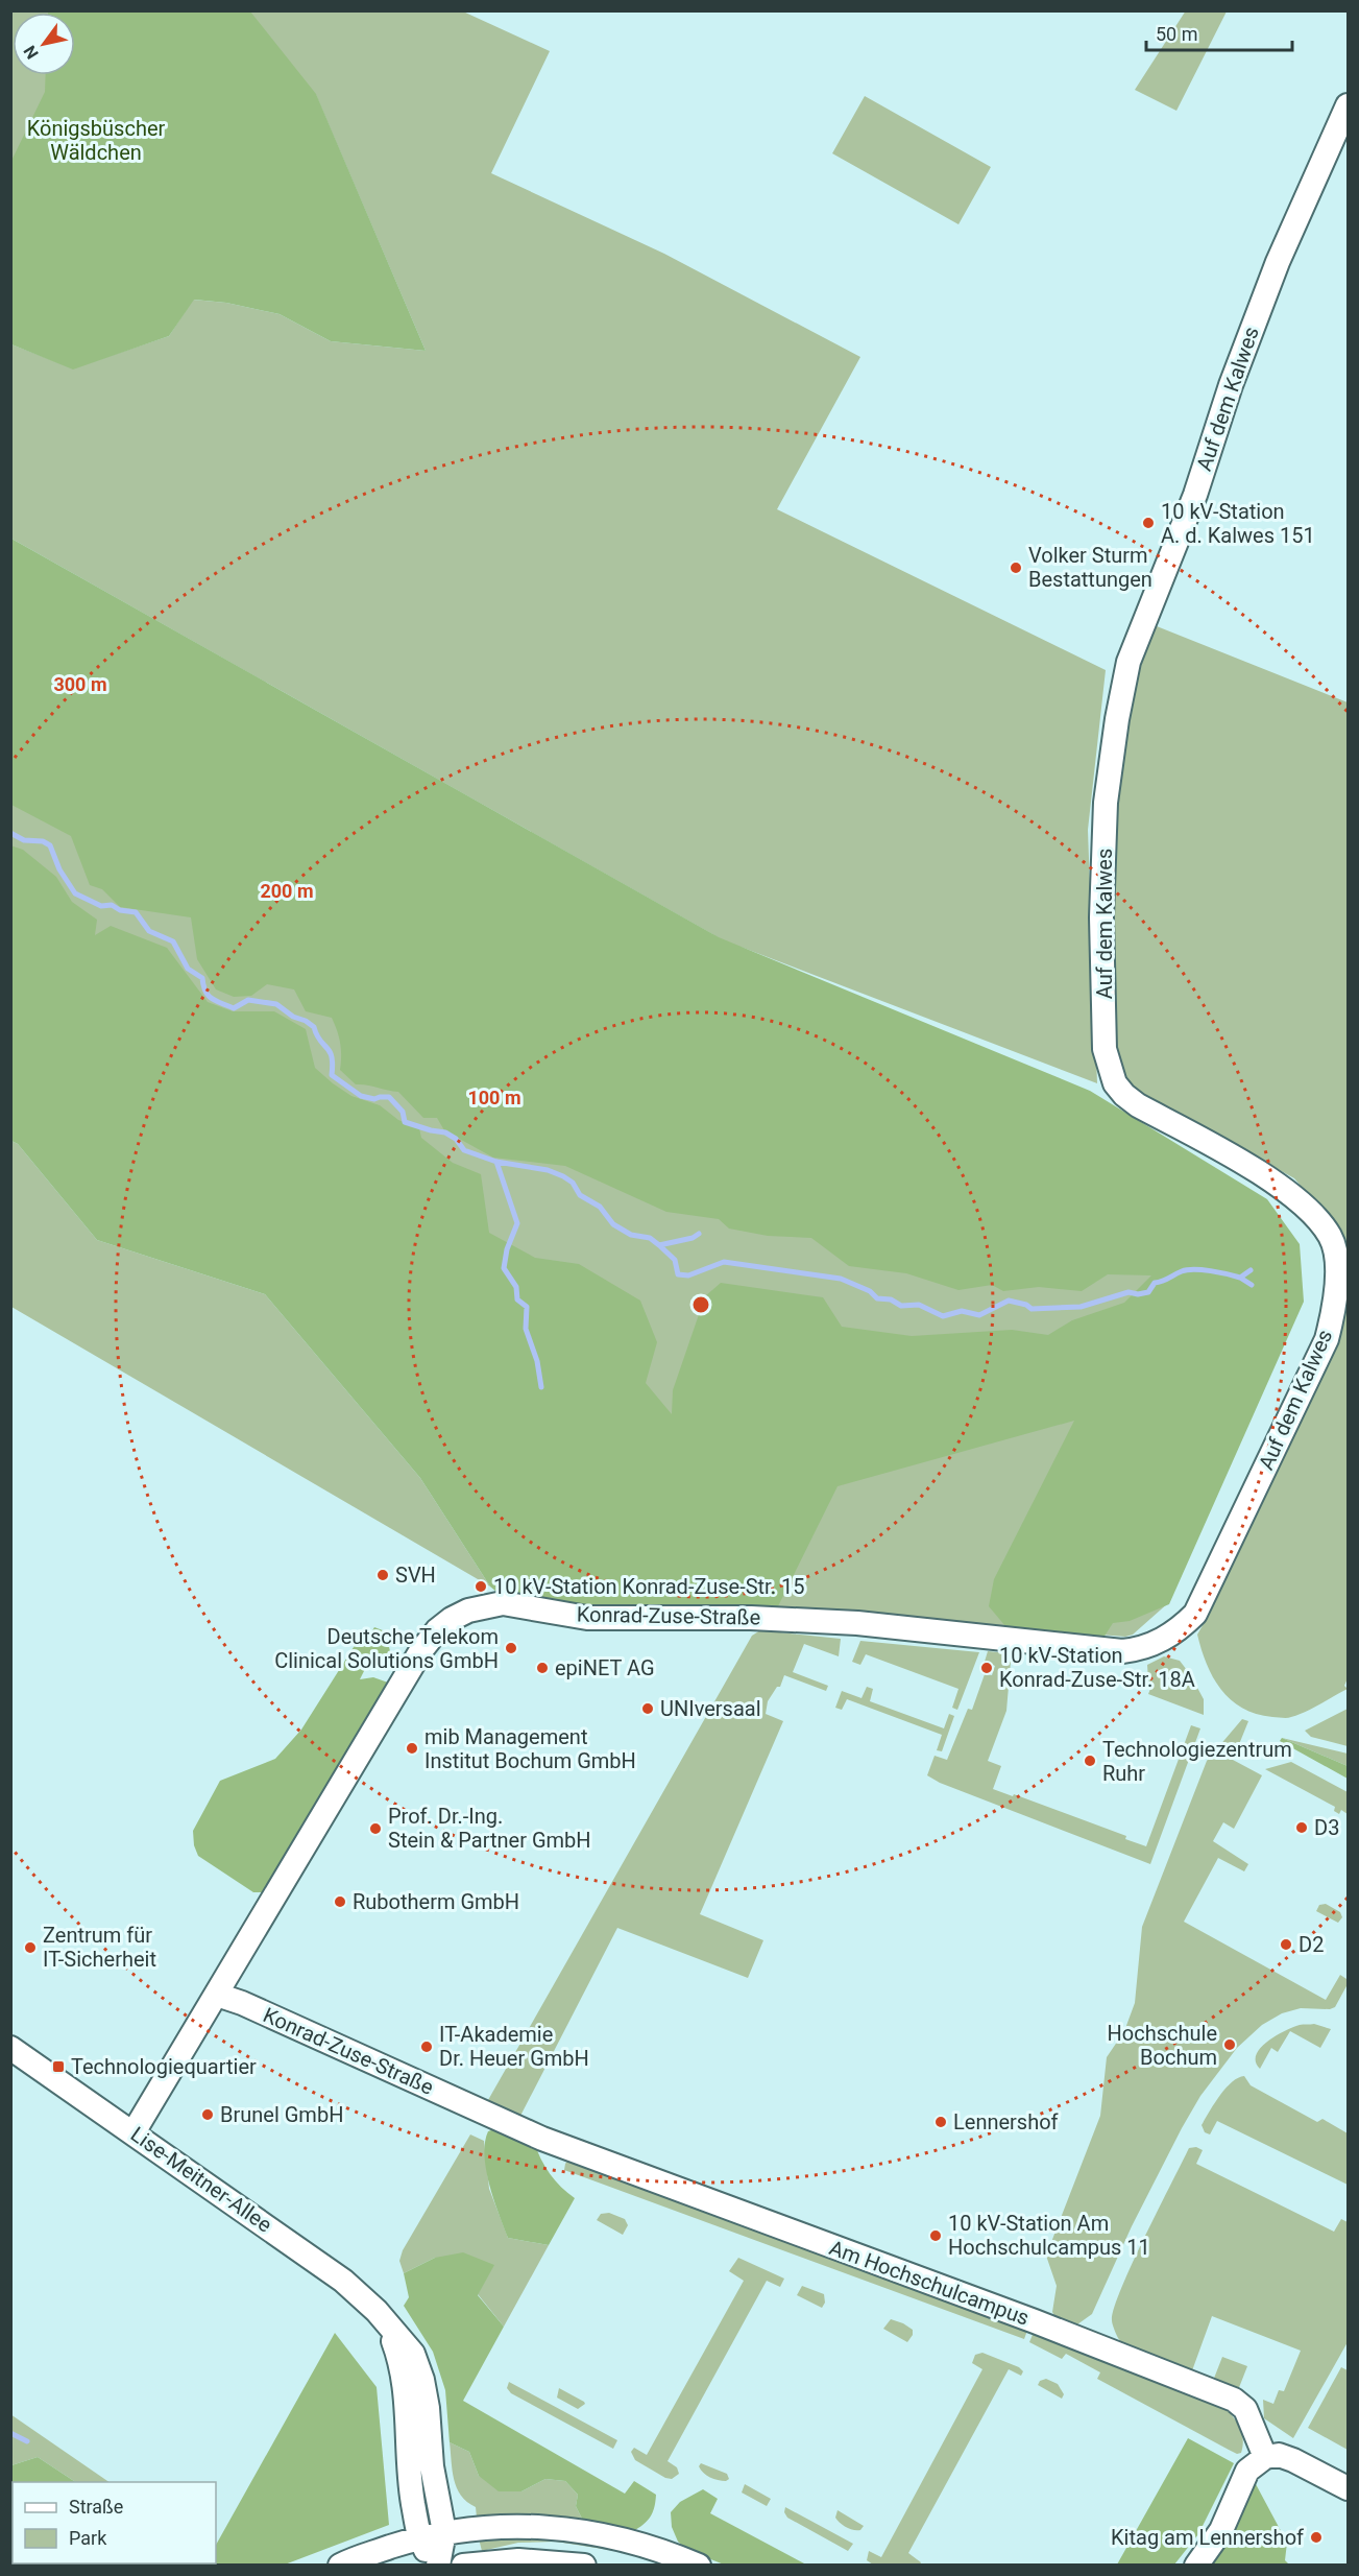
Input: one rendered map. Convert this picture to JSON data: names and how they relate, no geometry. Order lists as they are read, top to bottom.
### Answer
{
  "streets": {
    "street": [
      "Auf dem Kalwes",
      "Konrad-Zuse-Straße",
      "Lise-Meitner-Allee",
      "Am Hochschulcampus"
    ]
  },
  "crossings": [
    ["Auf dem Kalwes", "Konrad-Zuse-Straße"],
    ["Konrad-Zuse-Straße", "Lise-Meitner-Allee"],
    ["Konrad-Zuse-Straße", "Am Hochschulcampus"]
  ],
  "parks": ["Königsbüscher Wäldchen"],
  "places": {
    "other": [
      "10 kV-Station A. d. Kalwes 151",
      "Volker Sturm Bestattungen",
      "SVH",
      "10 kV-Station Konrad-Zuse-Str. 15",
      "Deutsche Telekom Clinical Solutions GmbH",
      "epiNET AG",
      "10 kV-Station Konrad-Zuse-Str. 18A",
      "UNIversaal",
      "mib Management Institut Bochum GmbH",
      "Technologiezentrum Ruhr",
      "D3",
      "Prof. Dr.-Ing. Stein & Partner GmbH",
      "Rubotherm GmbH",
      "D2",
      "Zentrum für IT-Sicherheit",
      "Hochschule Bochum",
      "IT-Akademie Dr. Heuer GmbH",
      "Brunel GmbH",
      "Lennershof",
      "10 kV-Station Am Hochschulcampus 11",
      "Kitag am Lennershof"
    ],
    "transit": ["Technologiequartier"]
  },
  "legend": ["Straße", "Park"],
  "scale_bar": "50 m",
  "north": "bottom left",
  "rings": ["300 m", "200 m", "100 m"]
}
